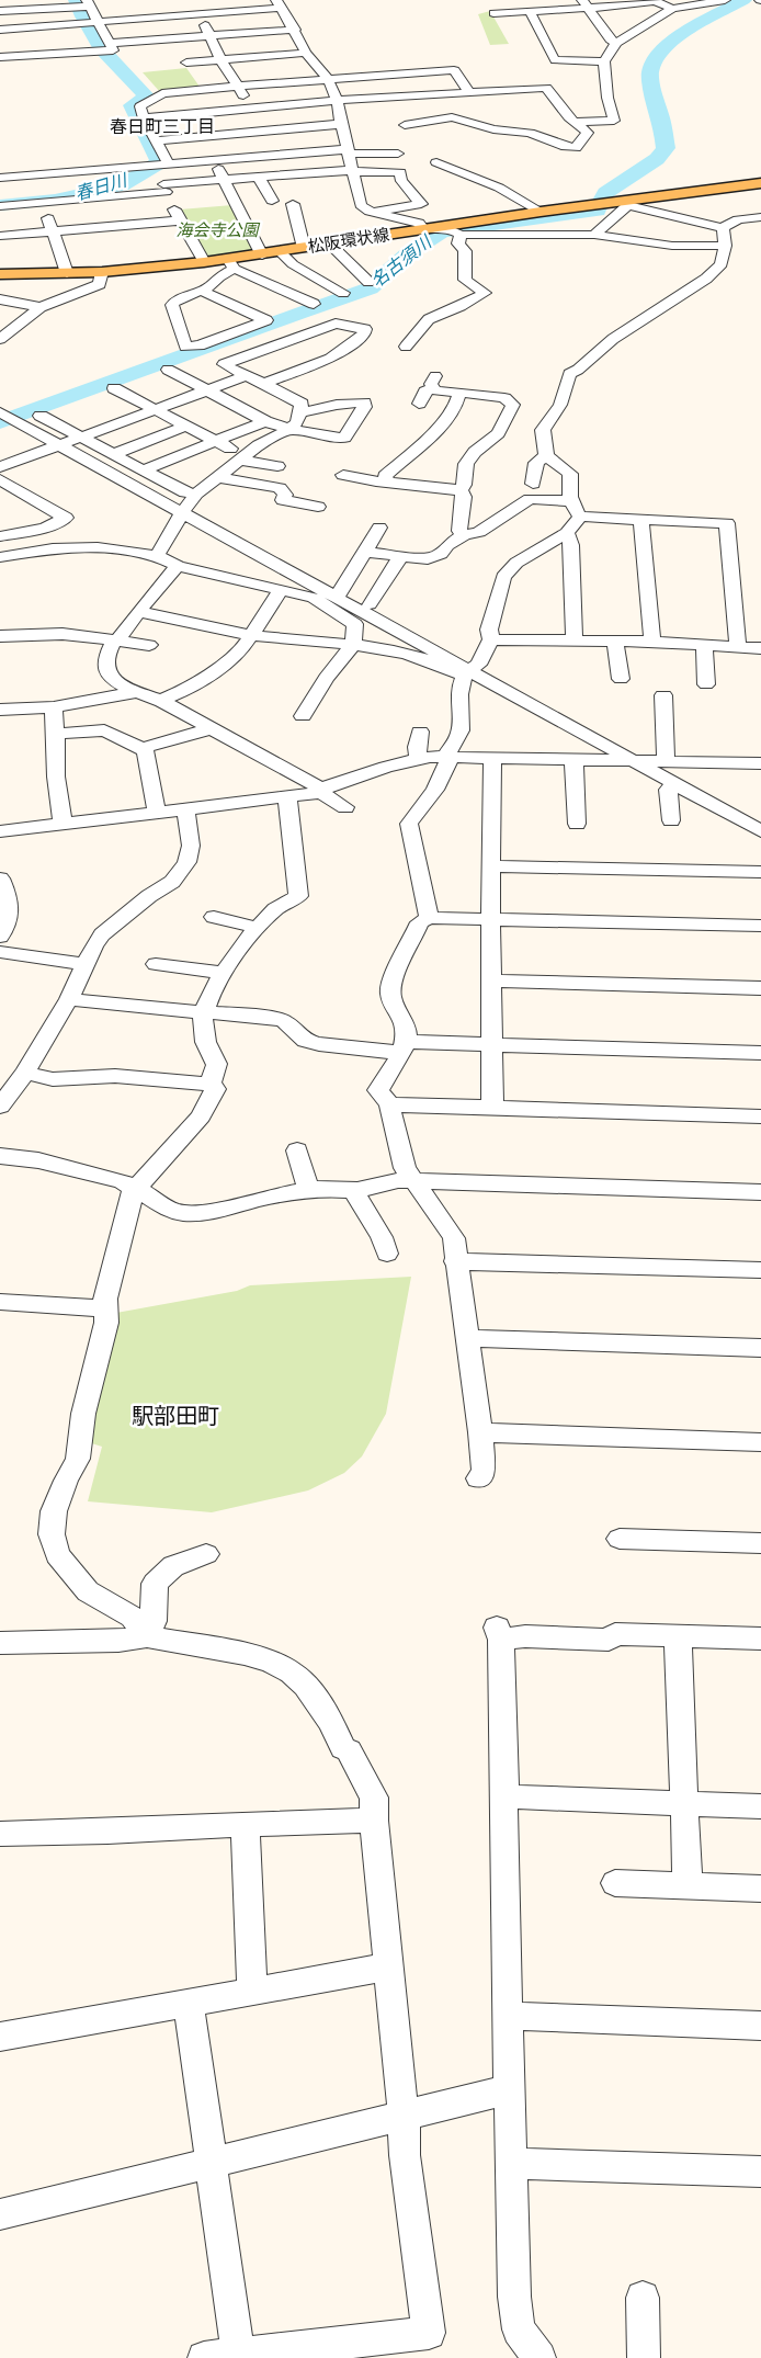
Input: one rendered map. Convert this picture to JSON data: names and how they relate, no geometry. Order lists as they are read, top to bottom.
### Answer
{
  "streets": {
    "main road": ["松阪環状線"]
  },
  "districts": ["春日町三丁目", "駅部田町"],
  "water": ["春日川", "名古須川"],
  "parks": ["海会寺公園"]
}
